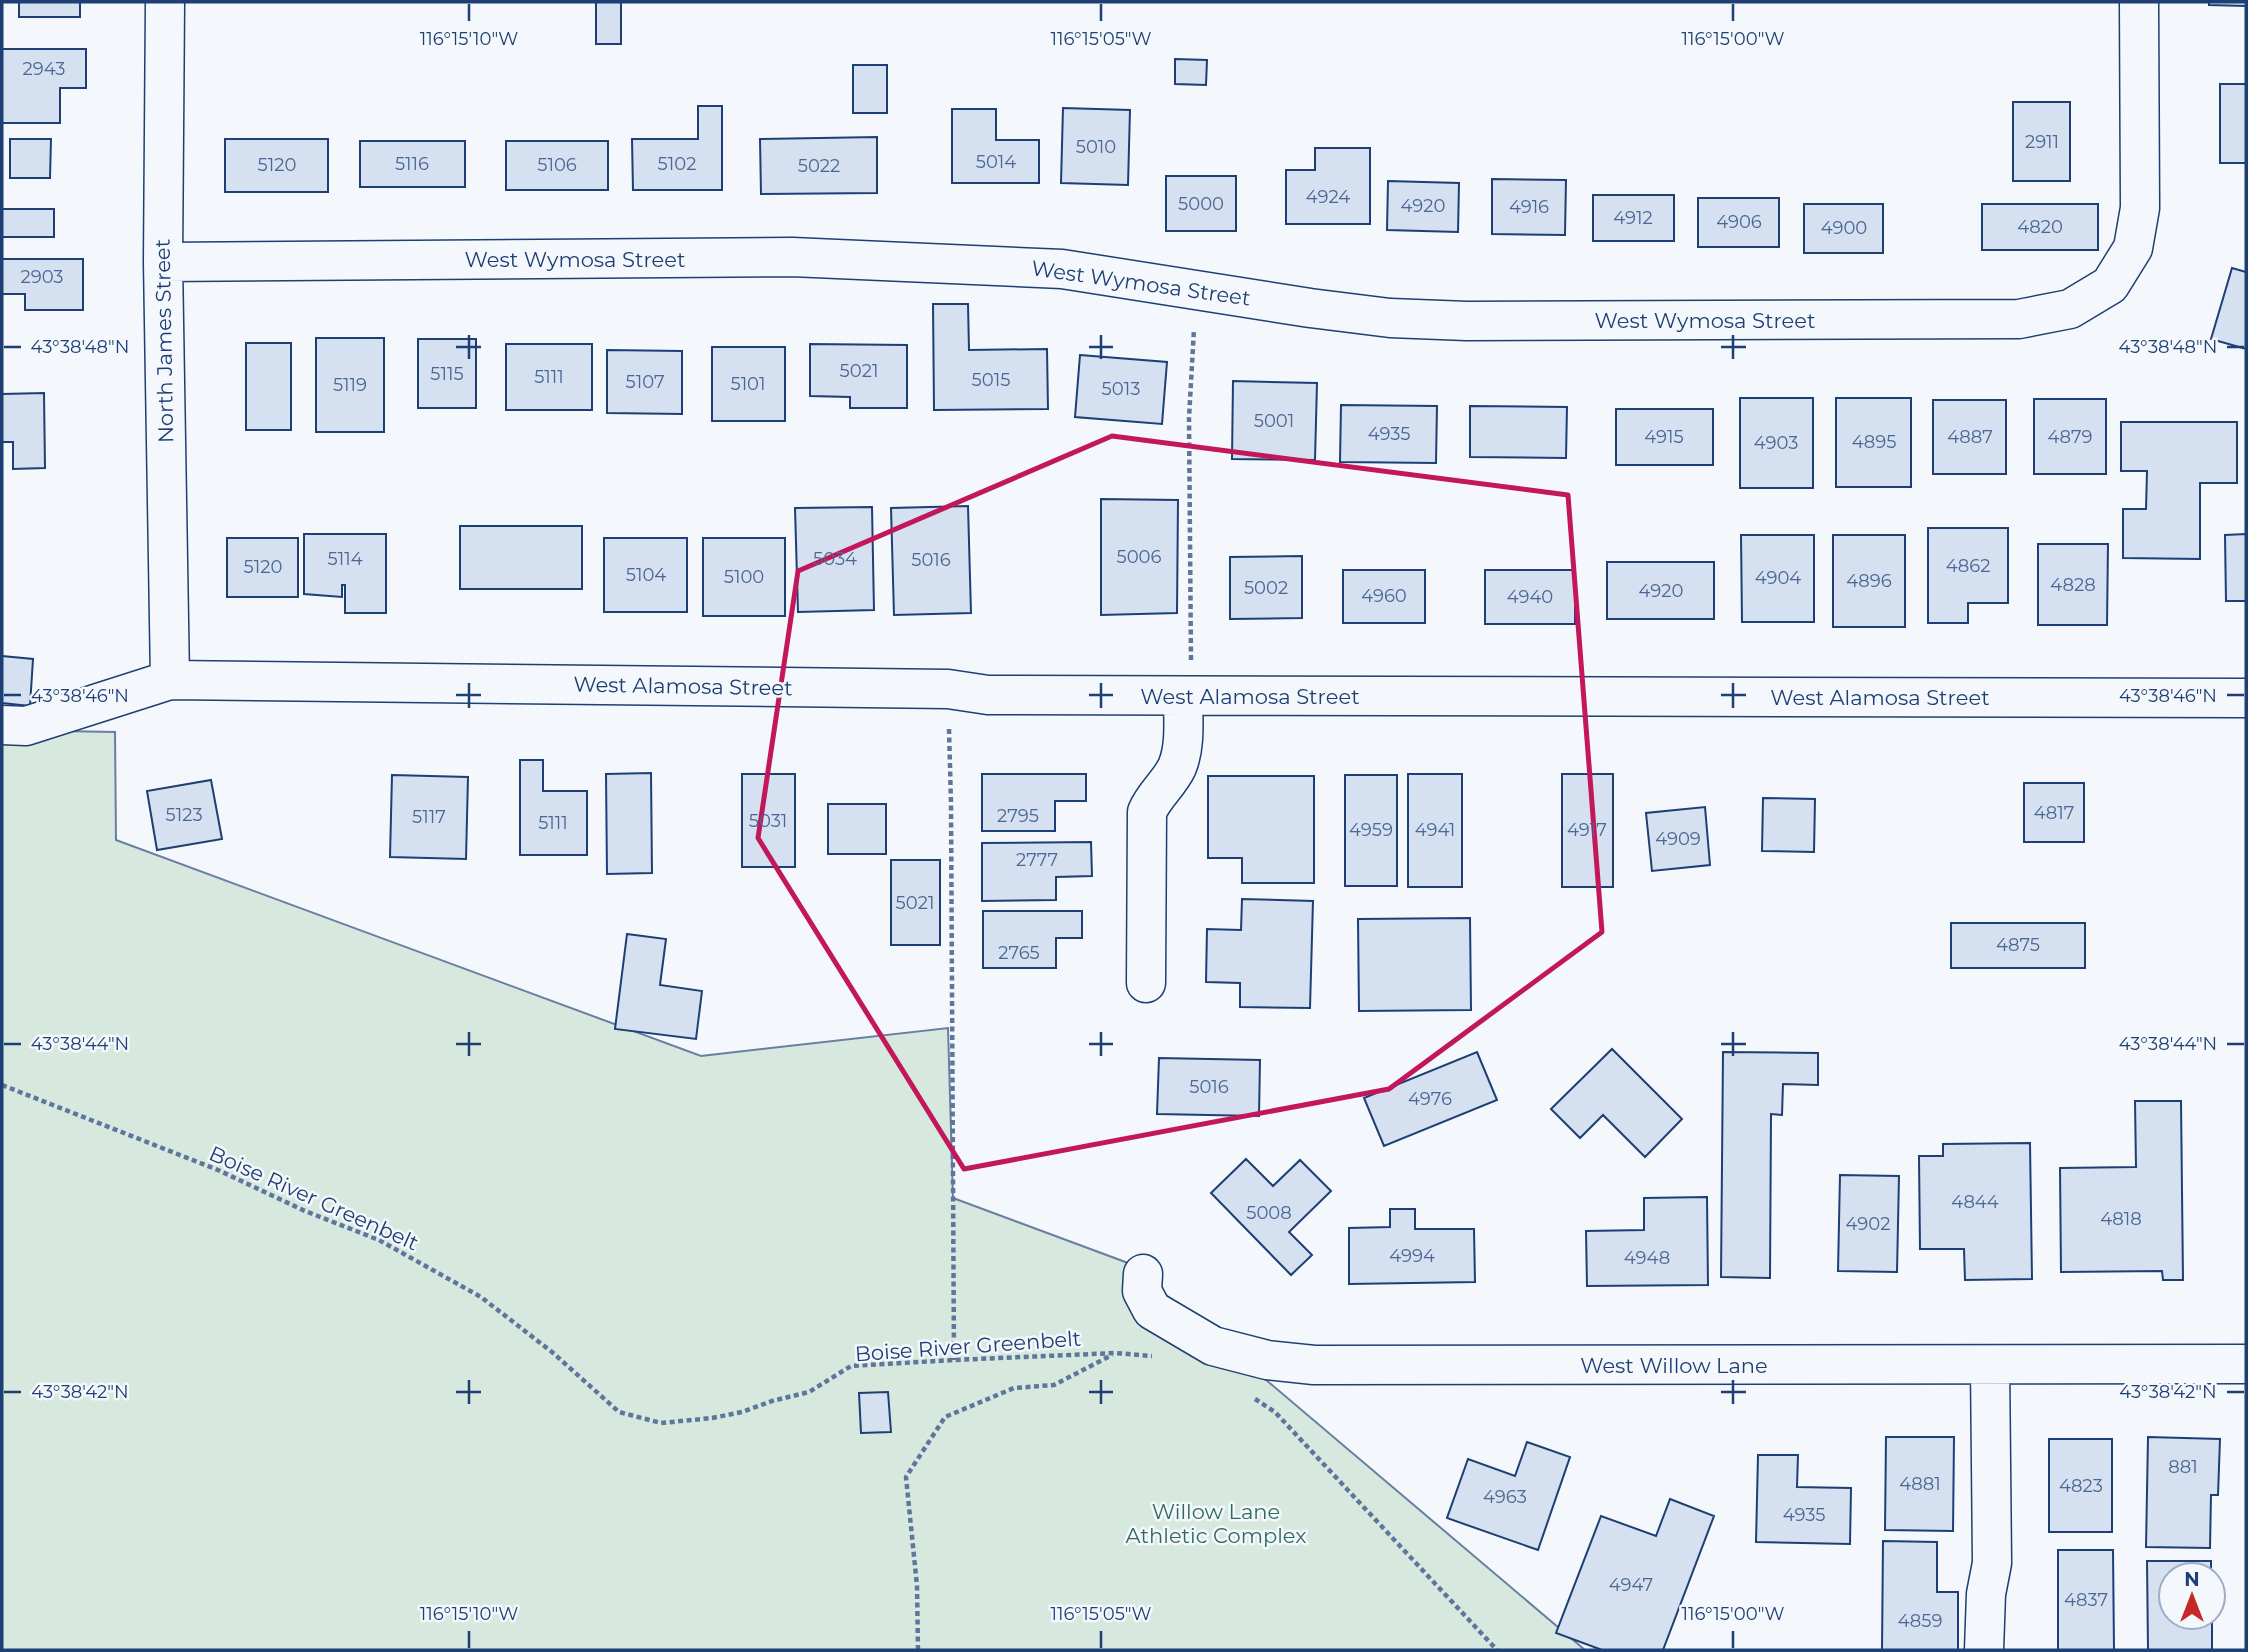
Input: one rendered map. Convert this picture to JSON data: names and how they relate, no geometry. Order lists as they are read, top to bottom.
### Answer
{
  "streets": {
    "street": [
      "West Wymosa Street",
      "North James Street",
      "West Alamosa Street",
      "West Willow Lane"
    ],
    "path": ["Boise River Greenbelt"]
  },
  "crossings": [
    ["West Wymosa Street", "North James Street"],
    ["North James Street", "West Alamosa Street"]
  ],
  "parks": ["Willow Lane Athletic Complex"],
  "house_numbers": [
    "2943",
    "2911",
    "5010",
    "5014",
    "5116",
    "5102",
    "5120",
    "5106",
    "5022",
    "4924",
    "5000",
    "4920",
    "4916",
    "4912",
    "4906",
    "4820",
    "4900",
    "2903",
    "5021",
    "5115",
    "5111",
    "5015",
    "5107",
    "5101",
    "5119",
    "5013",
    "5001",
    "4935",
    "4915",
    "4887",
    "4879",
    "4895",
    "4903",
    "5006",
    "5114",
    "5034",
    "5016",
    "4862",
    "5120",
    "5104",
    "5100",
    "4904",
    "4896",
    "4828",
    "5002",
    "4920",
    "4960",
    "4940",
    "4817",
    "5123",
    "2795",
    "5117",
    "5031",
    "5111",
    "4959",
    "4941",
    "4917",
    "4909",
    "2777",
    "5021",
    "4875",
    "2765",
    "5016",
    "4976",
    "4844",
    "5008",
    "4818",
    "4902",
    "4994",
    "4948",
    "881",
    "4881",
    "4823",
    "4963",
    "4935",
    "4947",
    "4837",
    "4859"
  ],
  "north": "top",
  "coordinates": [
    "116°15'10\"W",
    "116°15'05\"W",
    "116°15'00\"W",
    "43°38'48\"N",
    "43°38'46\"N",
    "43°38'44\"N",
    "43°38'42\"N"
  ]
}
